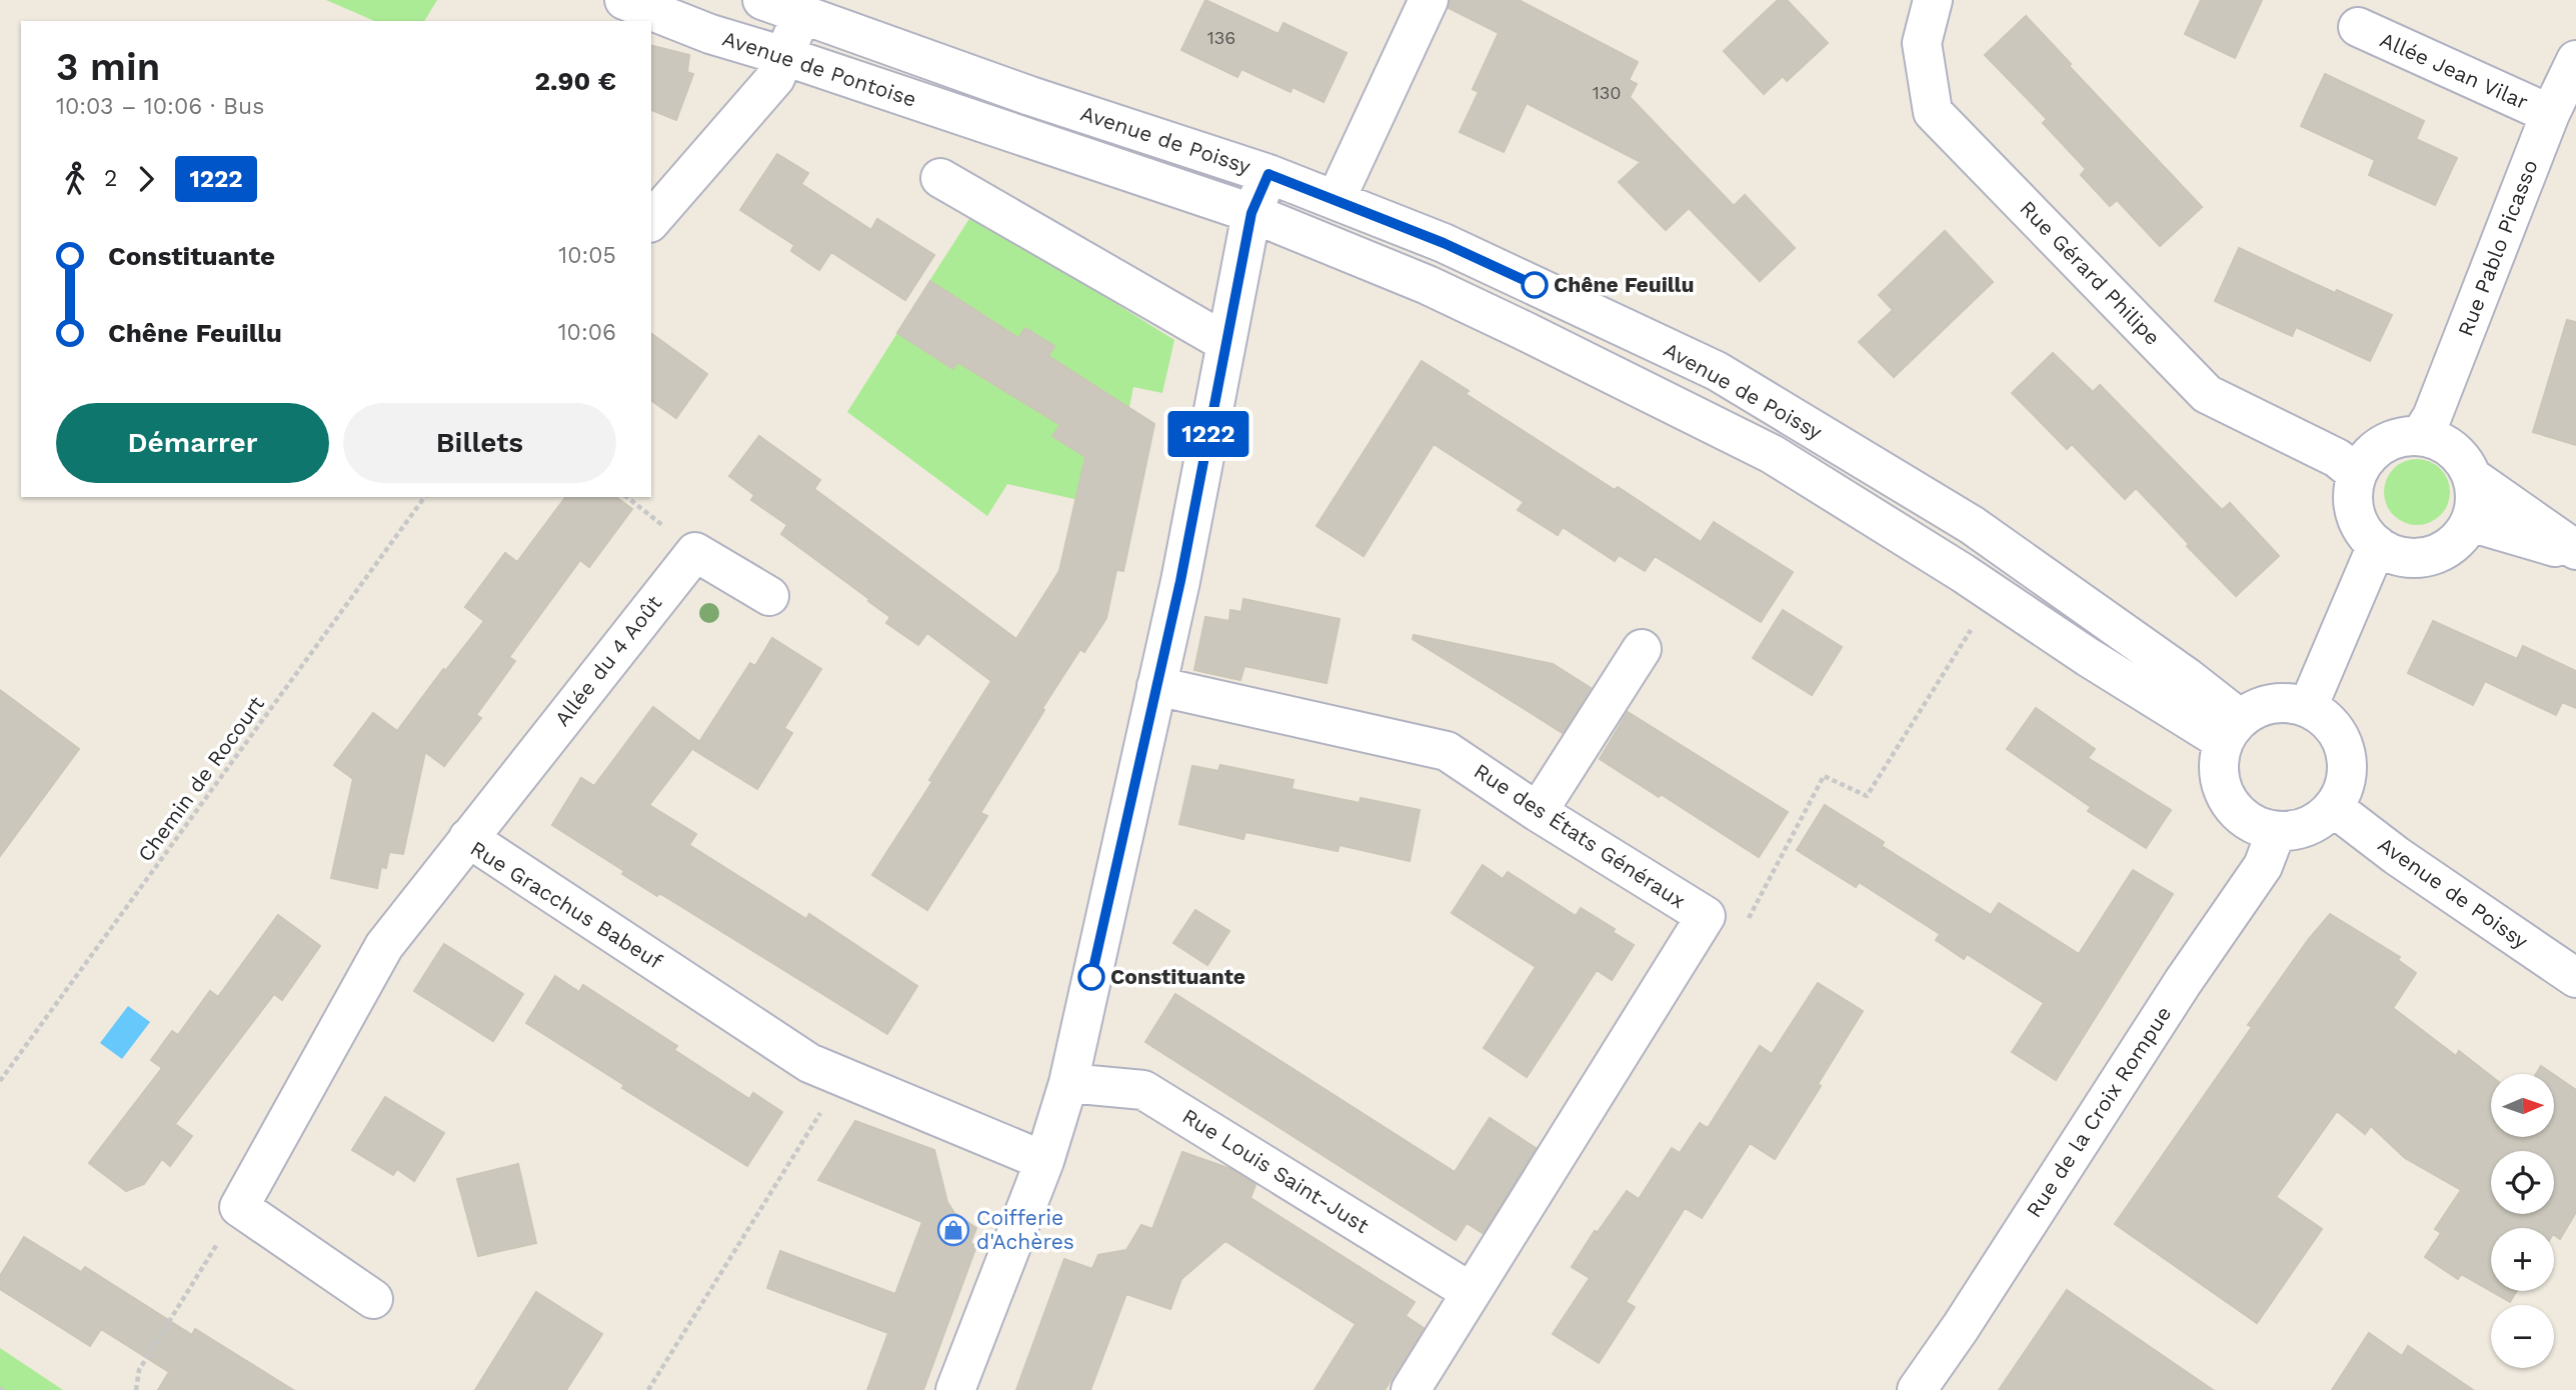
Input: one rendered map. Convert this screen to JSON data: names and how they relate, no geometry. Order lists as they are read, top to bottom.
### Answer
{
  "streets": {
    "street": [
      "Avenue de Pontoise",
      "Allée Jean Vilar",
      "Avenue de Poissy",
      "Rue Pablo Picasso",
      "Rue Gérard Philipe",
      "Allée du 4 Août",
      "Rue des États Généraux",
      "Rue Gracchus Babeuf",
      "Rue de la Croix Rompue",
      "Rue Louis Saint-Just"
    ],
    "path": ["Chemin de Rocourt"]
  },
  "crossings": [
    ["Avenue de Pontoise", "Avenue de Poissy"],
    ["Allée Jean Vilar", "Rue Pablo Picasso"],
    ["Avenue de Poissy", "Rue de la Croix Rompue"],
    ["Rue Pablo Picasso", "Rue Gérard Philipe"],
    ["Allée du 4 Août", "Rue Gracchus Babeuf"],
    ["Rue des États Généraux", "Rue Louis Saint-Just"]
  ],
  "places": {
    "other": ["Chêne Feuillu", "Constituante"],
    "shop": ["Coifferie d'Achères"]
  },
  "lines": ["bus line 1222"],
  "house_numbers": ["136", "130"],
  "north": "right",
  "page": {
    "on_map": "1222",
    "heading": ["3 min", "10:03 – 10:06 · Bus", "2.90 €"],
    "legs": ["2", "1222"],
    "list": [
      {
        "name": "Constituante",
        "value": "10:05"
      },
      {
        "name": "Chêne Feuillu",
        "value": "10:06"
      }
    ],
    "buttons": ["Démarrer", "Billets"],
    "map_buttons": ["+", "−"]
  }
}
